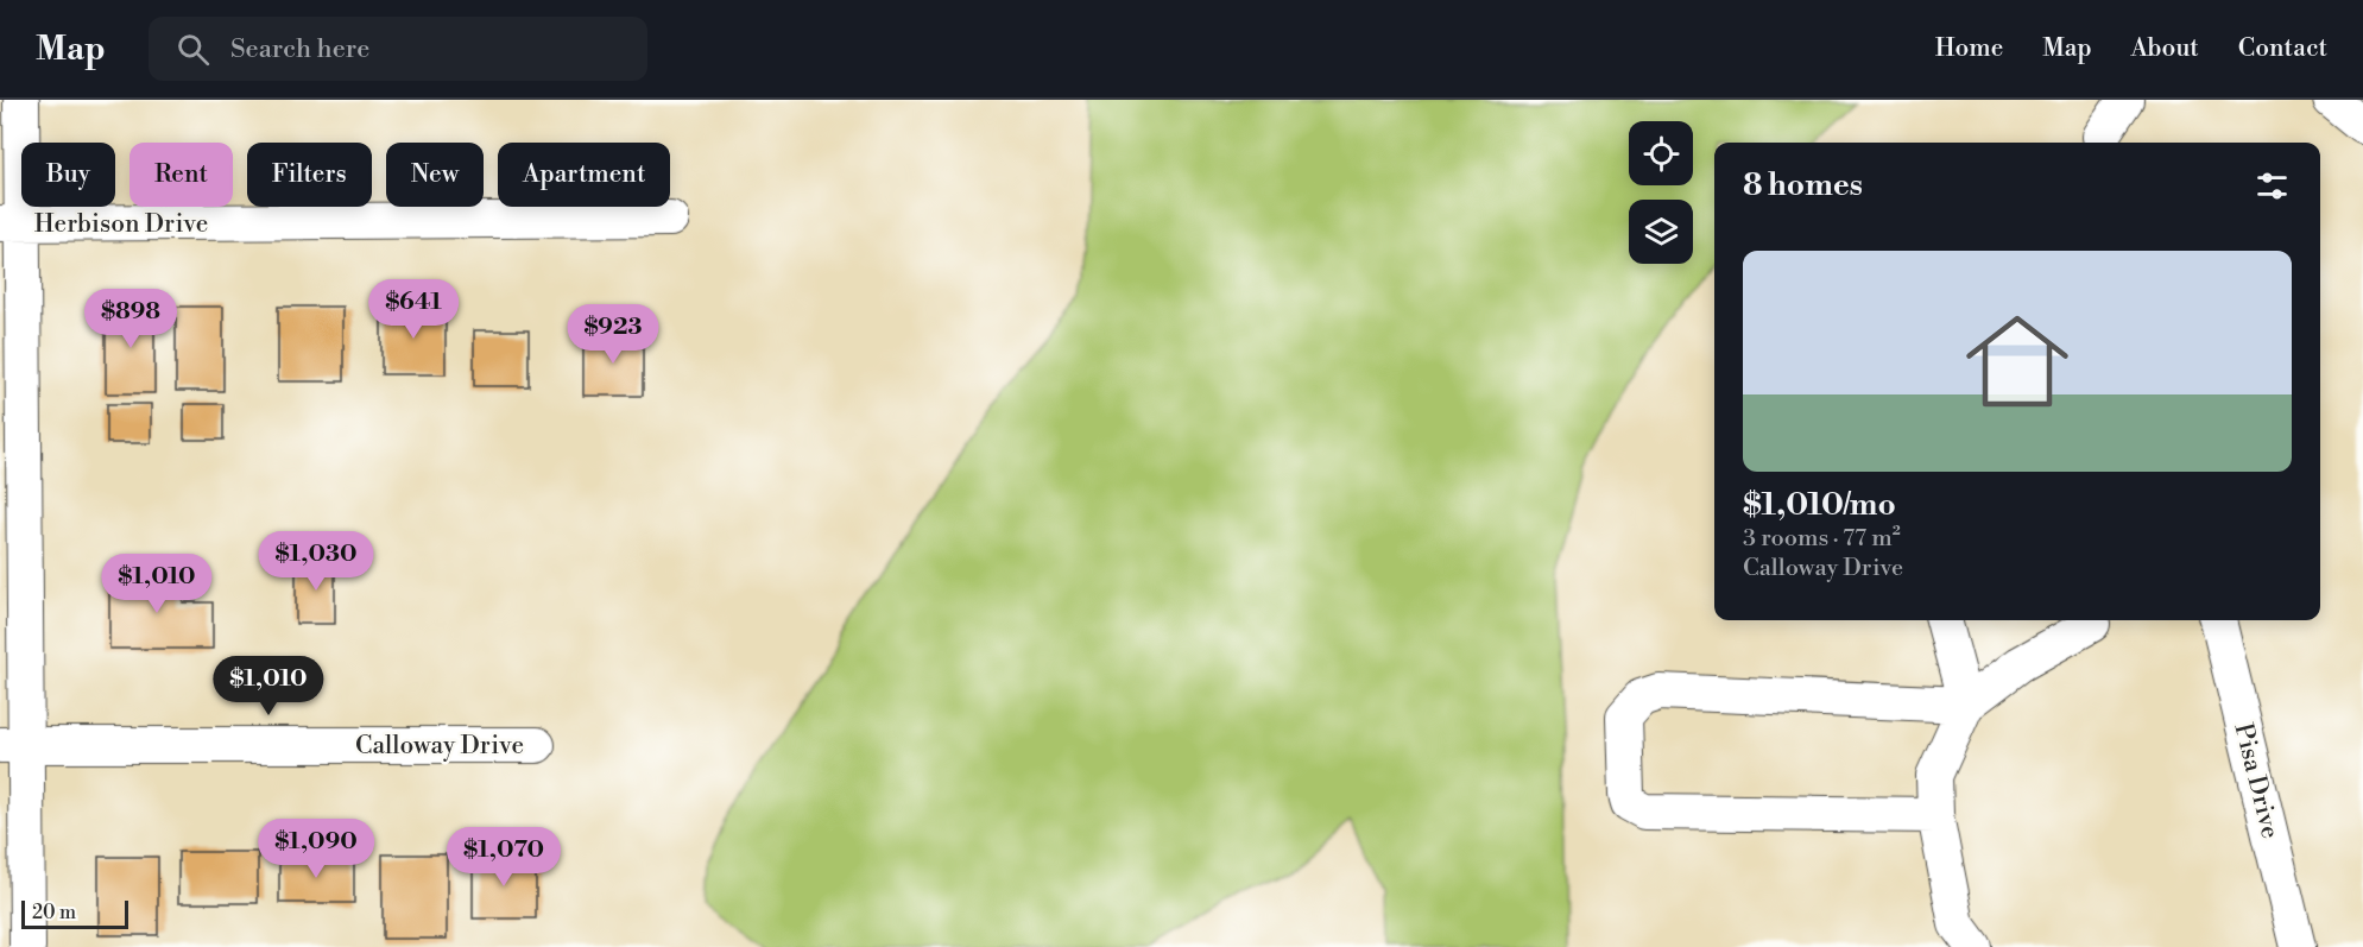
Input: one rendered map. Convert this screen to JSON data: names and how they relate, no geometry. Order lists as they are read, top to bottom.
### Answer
{
  "streets": {
    "street": ["Herbison Drive", "Calloway Drive", "Pisa Drive"]
  },
  "scale_bar": "20 m",
  "page": {
    "header": "Map",
    "search": "Search here",
    "nav": [
      "Home",
      "Map",
      "About",
      "Contact"
    ],
    "chip": [
      "Buy",
      "Rent",
      "Filters",
      "New",
      "Apartment"
    ],
    "heading": "8 homes",
    "list": [
      {
        "name": "$1,010/mo",
        "note": "3 rooms · 77 m² · Calloway Drive"
      }
    ],
    "price": [
      "$641",
      "$898",
      "$923",
      "$1,030",
      "$1,010",
      "$1,010",
      "$1,090",
      "$1,070"
    ],
    "scale": "20 m"
  }
}
